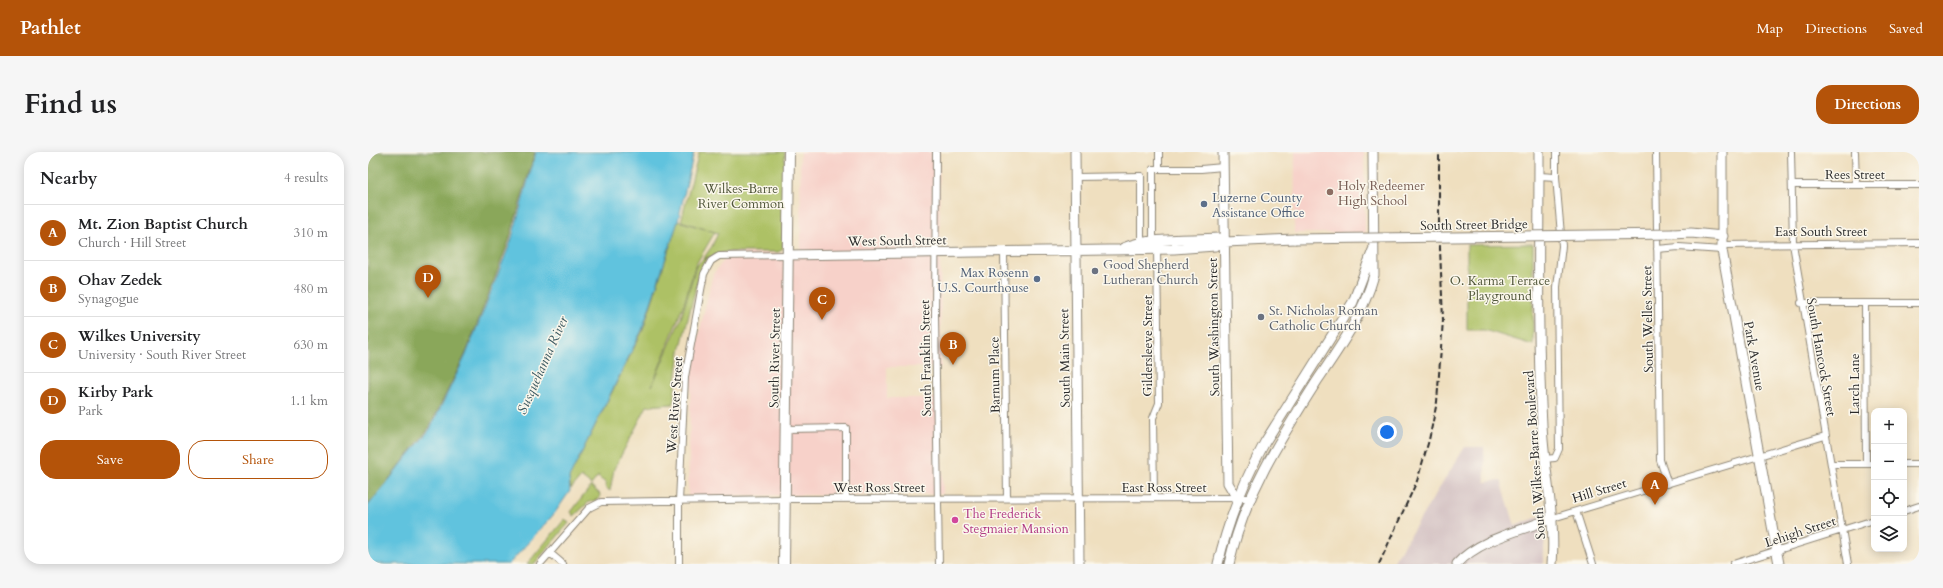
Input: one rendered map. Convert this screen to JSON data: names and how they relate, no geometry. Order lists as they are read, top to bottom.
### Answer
{
  "streets": {
    "main road": [
      "South Street Bridge",
      "West South Street",
      "South Washington Street",
      "Park Avenue",
      "South River Street",
      "South Main Street",
      "South Wilkes-Barre Boulevard",
      "Hill Street"
    ],
    "street": [
      "Rees Street",
      "East South Street",
      "South Welles Street",
      "Gildersleeve Street",
      "South Hancock Street",
      "South Franklin Street",
      "Barnum Place",
      "Larch Lane",
      "West River Street",
      "West Ross Street",
      "East Ross Street",
      "Lehigh Street"
    ]
  },
  "crossings": [
    ["Rees Street", "South Hancock Street"],
    ["South Street Bridge", "East South Street"],
    ["South Street Bridge", "South Washington Street"],
    ["South Street Bridge", "Park Avenue"],
    ["East South Street", "South Welles Street"],
    ["East South Street", "Park Avenue"],
    ["East South Street", "South Hancock Street"],
    ["West South Street", "South River Street"],
    ["West South Street", "South Franklin Street"],
    ["West South Street", "South Main Street"],
    ["West South Street", "Barnum Place"],
    ["West South Street", "West River Street"],
    ["South Welles Street", "Hill Street"],
    ["South Washington Street", "East Ross Street"],
    ["Gildersleeve Street", "East Ross Street"],
    ["Park Avenue", "Hill Street"],
    ["Park Avenue", "Lehigh Street"],
    ["South Hancock Street", "Hill Street"],
    ["South Hancock Street", "Lehigh Street"],
    ["South River Street", "West Ross Street"],
    ["South Franklin Street", "West Ross Street"],
    ["South Main Street", "West Ross Street"],
    ["South Main Street", "East Ross Street"],
    ["Barnum Place", "West Ross Street"],
    ["West River Street", "West Ross Street"],
    ["South Wilkes-Barre Boulevard", "Hill Street"],
    ["West Ross Street", "East Ross Street"]
  ],
  "water": ["Susquehanna River"],
  "parks": ["Wilkes-Barre River Common", "O. Karma Terrace Playground"],
  "places": [
    "Holy Redeemer High School",
    "Luzerne County Assistance Office",
    "Good Shepherd Lutheran Church",
    "Max Rosenn U.S. Courthouse",
    "St. Nicholas Roman Catholic Church",
    "The Frederick Stegmaier Mansion"
  ],
  "page": {
    "header": "Pathlet",
    "nav": ["Map", "Directions", "Saved"],
    "title": "Find us",
    "buttons": [
      "Directions",
      ["Save", "Share"]
    ],
    "heading": ["Nearby", "4 results"],
    "list": [
      {
        "mark": "A",
        "name": "Mt. Zion Baptist Church",
        "note": "Church · Hill Street",
        "value": "310 m"
      },
      {
        "mark": "B",
        "name": "Ohav Zedek",
        "note": "Synagogue",
        "value": "480 m"
      },
      {
        "mark": "C",
        "name": "Wilkes University",
        "note": "University · South River Street",
        "value": "630 m"
      },
      {
        "mark": "D",
        "name": "Kirby Park",
        "note": "Park",
        "value": "1.1 km"
      }
    ],
    "pins": [
      "D",
      "C",
      "B",
      "A"
    ],
    "map_buttons": ["+", "−"]
  }
}
